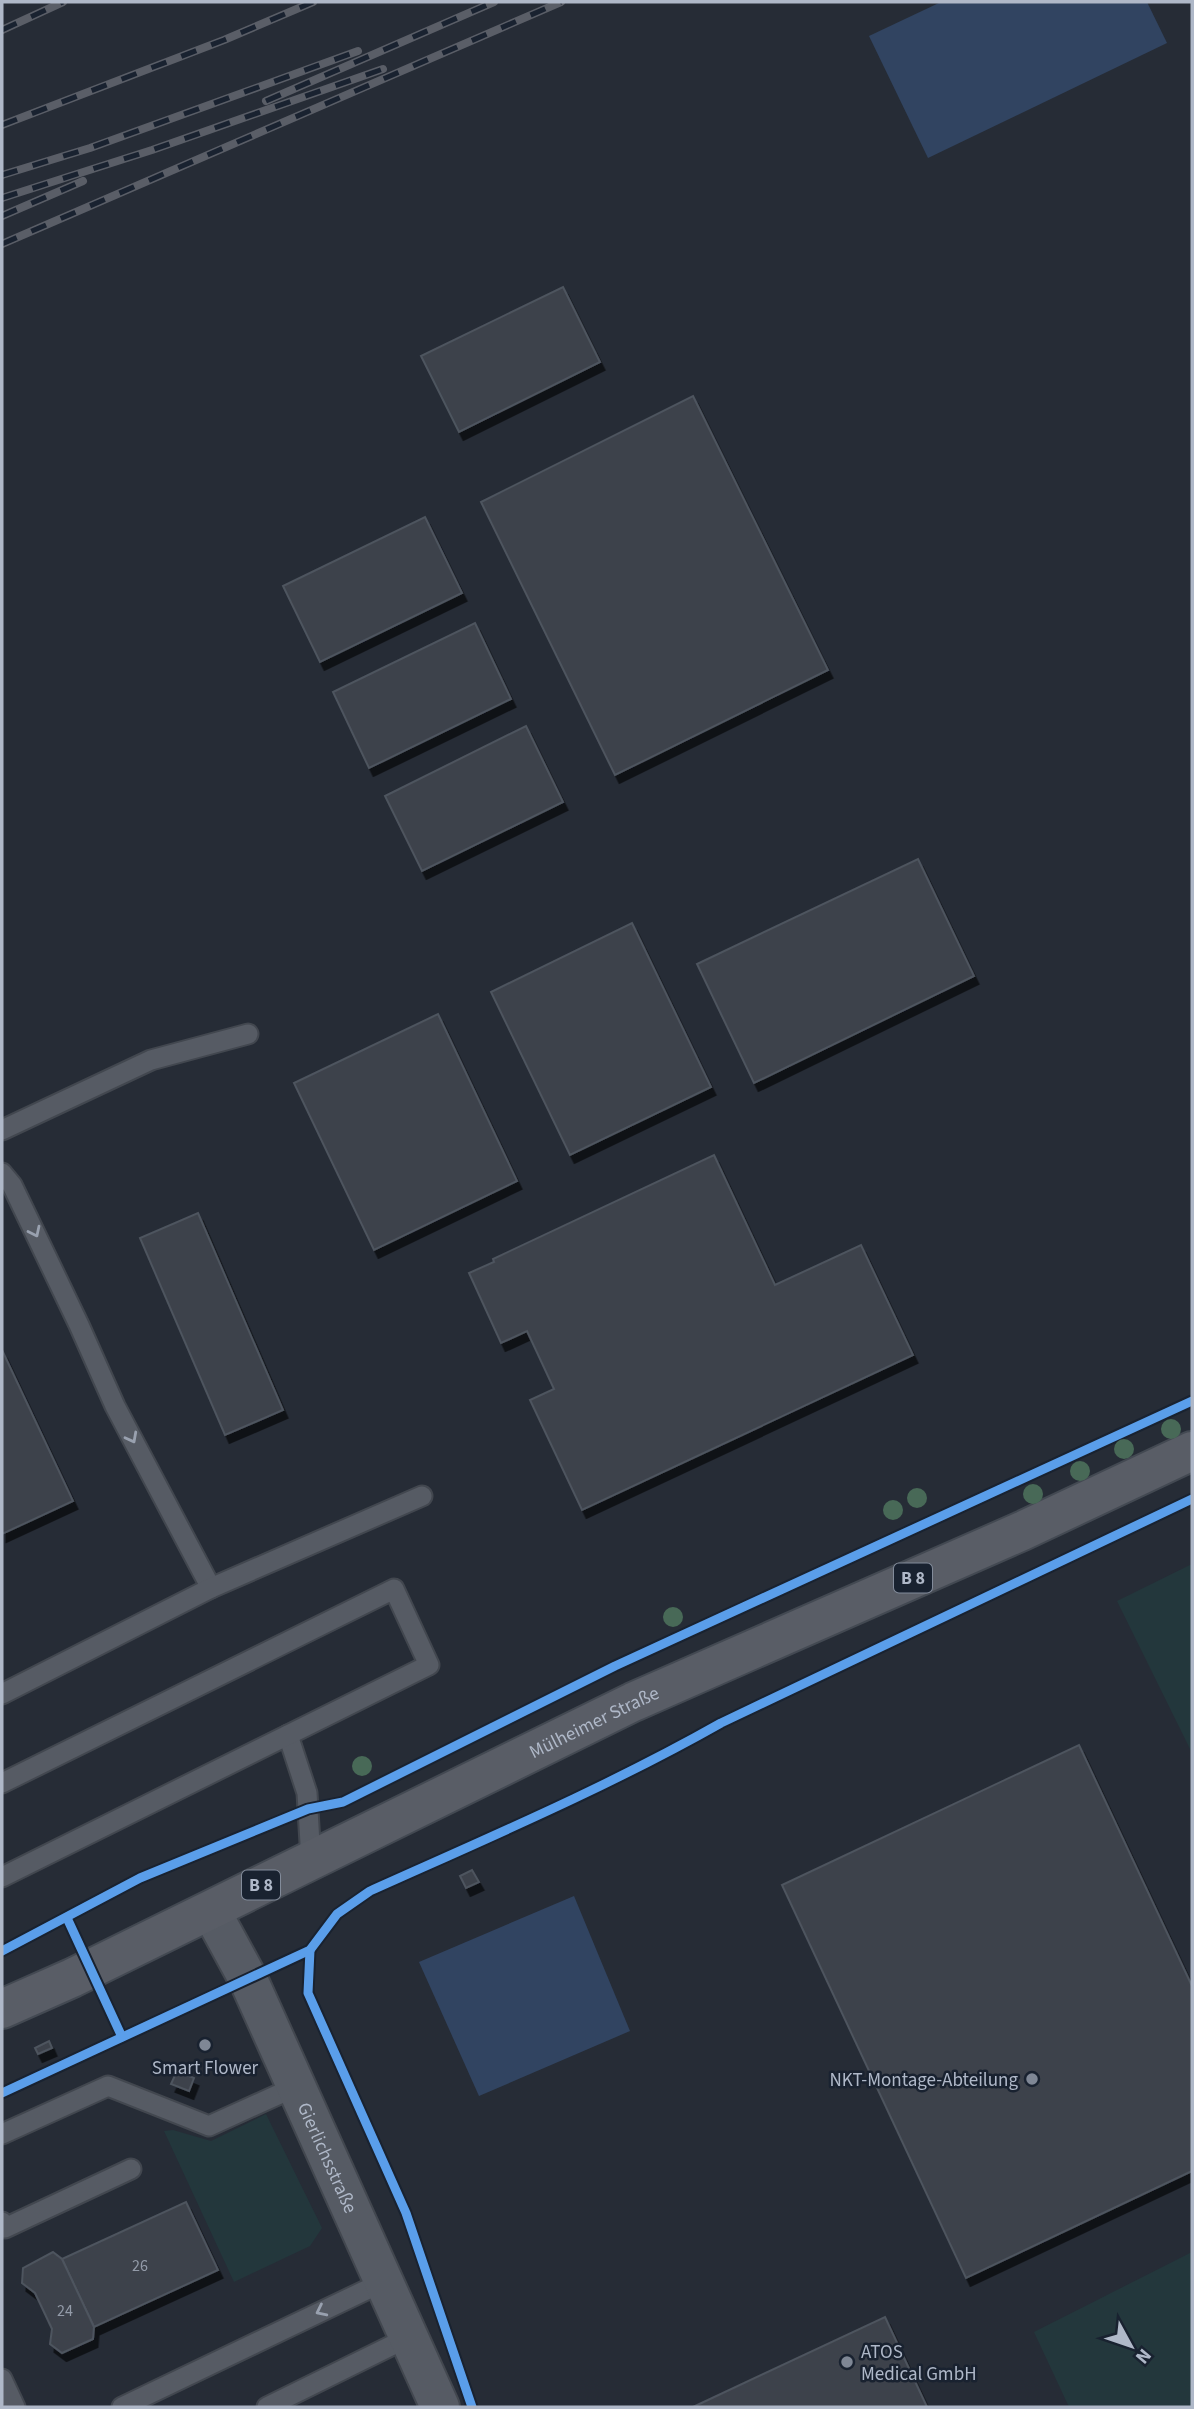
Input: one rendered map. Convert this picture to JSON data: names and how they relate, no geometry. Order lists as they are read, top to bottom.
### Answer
{
  "streets": {
    "main road": ["B 8", "Mülheimer Straße"],
    "street": ["Gierlichsstraße"]
  },
  "crossings": [
    ["Mülheimer Straße", "Gierlichsstraße"]
  ],
  "places": ["Smart Flower", "NKT-Montage-Abteilung", "ATOS Medical GmbH"],
  "house_numbers": ["26", "24"],
  "north": "bottom right"
}
